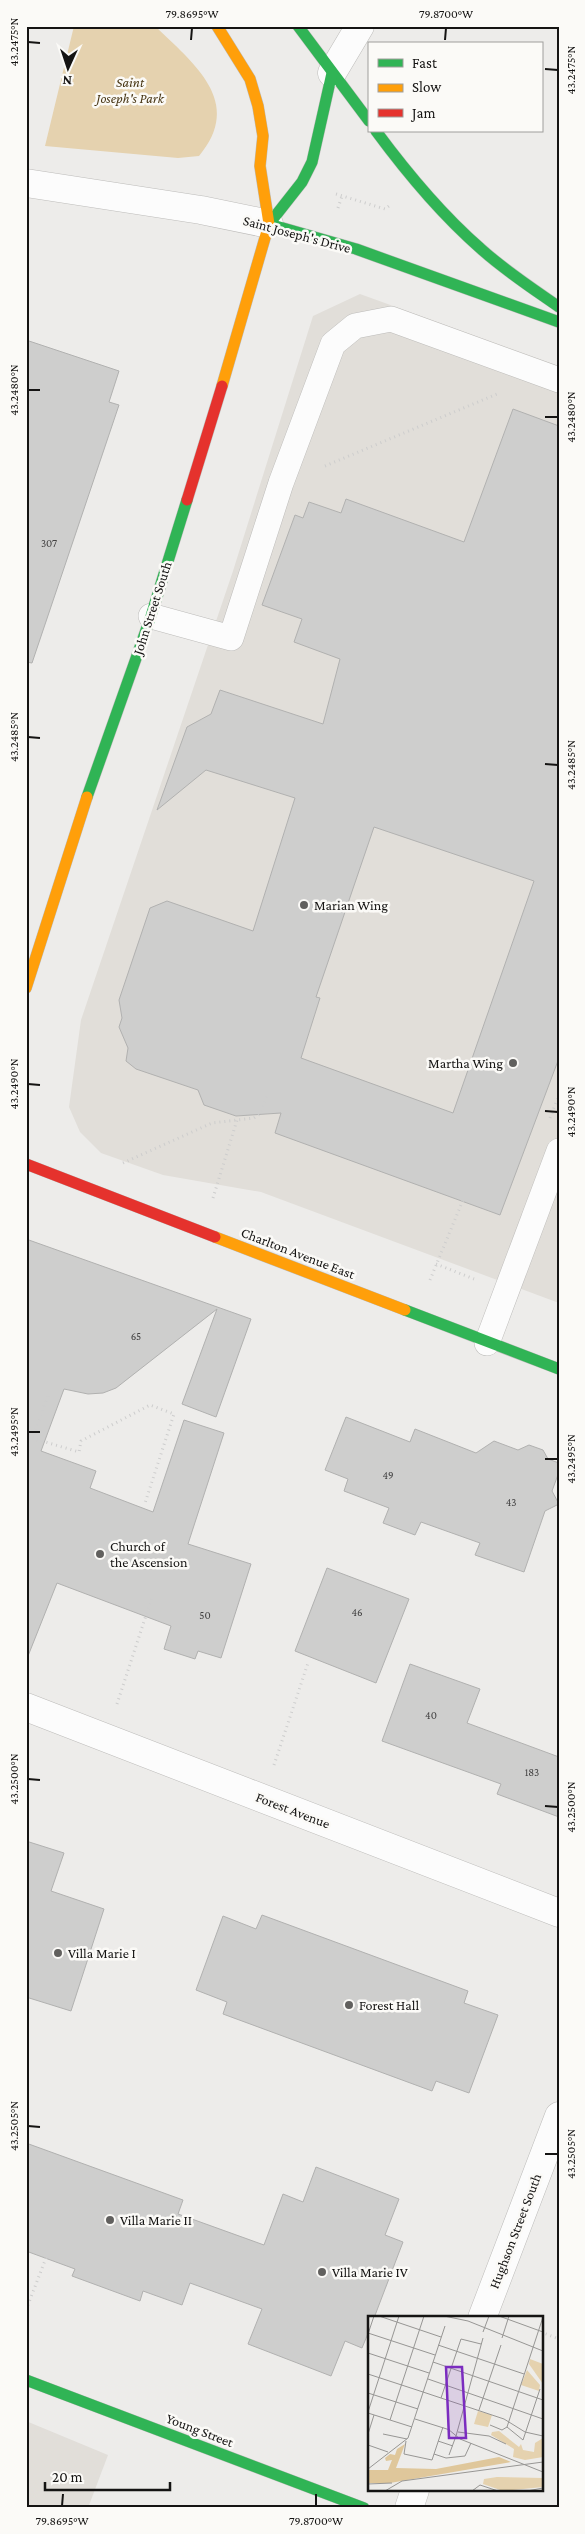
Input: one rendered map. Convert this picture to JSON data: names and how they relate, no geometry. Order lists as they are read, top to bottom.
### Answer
{
  "streets": {
    "main road": [
      "Saint Joseph's Drive",
      "John Street South",
      "Charlton Avenue East",
      "Young Street"
    ],
    "street": ["Forest Avenue", "Hughson Street South"]
  },
  "crossings": [
    ["Saint Joseph's Drive", "John Street South"]
  ],
  "parks": ["Saint Joseph's Park"],
  "places": [
    "Marian Wing",
    "Martha Wing",
    "Church of the Ascension",
    "Villa Marie I",
    "Forest Hall",
    "Villa Marie II",
    "Villa Marie IV"
  ],
  "house_numbers": [
    "307",
    "65",
    "49",
    "43",
    "46",
    "50",
    "40",
    "183"
  ],
  "legend": ["Fast", "Slow", "Jam"],
  "scale_bar": "20 m",
  "north": "bottom",
  "coordinates": [
    "79.8695°W",
    "79.8700°W",
    "43.2475°N",
    "43.2480°N",
    "43.2485°N",
    "43.2490°N",
    "43.2495°N",
    "43.2500°N",
    "43.2505°N"
  ]
}
